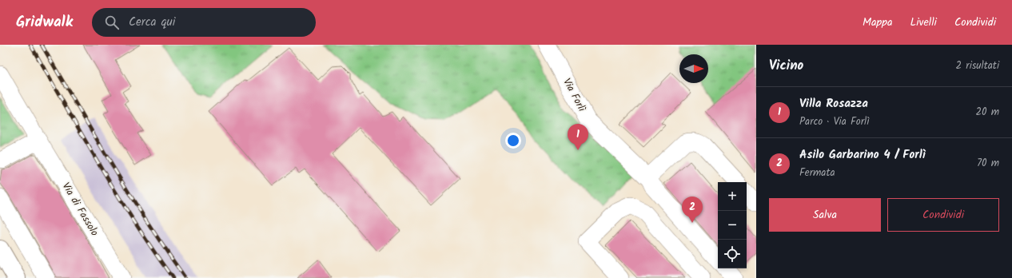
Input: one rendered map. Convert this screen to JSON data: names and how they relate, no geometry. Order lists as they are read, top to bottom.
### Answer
{
  "streets": {
    "street": ["Via Forlì", "Via di Fassolo"]
  },
  "north": "right",
  "page": {
    "header": "Gridwalk",
    "search": "Cerca qui",
    "nav": ["Mappa", "Livelli", "Condividi"],
    "heading": ["Vicino", "2 risultati"],
    "list": [
      {
        "mark": "1",
        "name": "Villa Rosazza",
        "note": "Parco · Via Forlì",
        "value": "20 m"
      },
      {
        "mark": "2",
        "name": "Asilo Garbarino 4 / Forlì",
        "note": "Fermata",
        "value": "70 m"
      }
    ],
    "pins": ["1", "2"],
    "map_buttons": ["+", "−"],
    "buttons": ["Salva", "Condividi"]
  }
}
